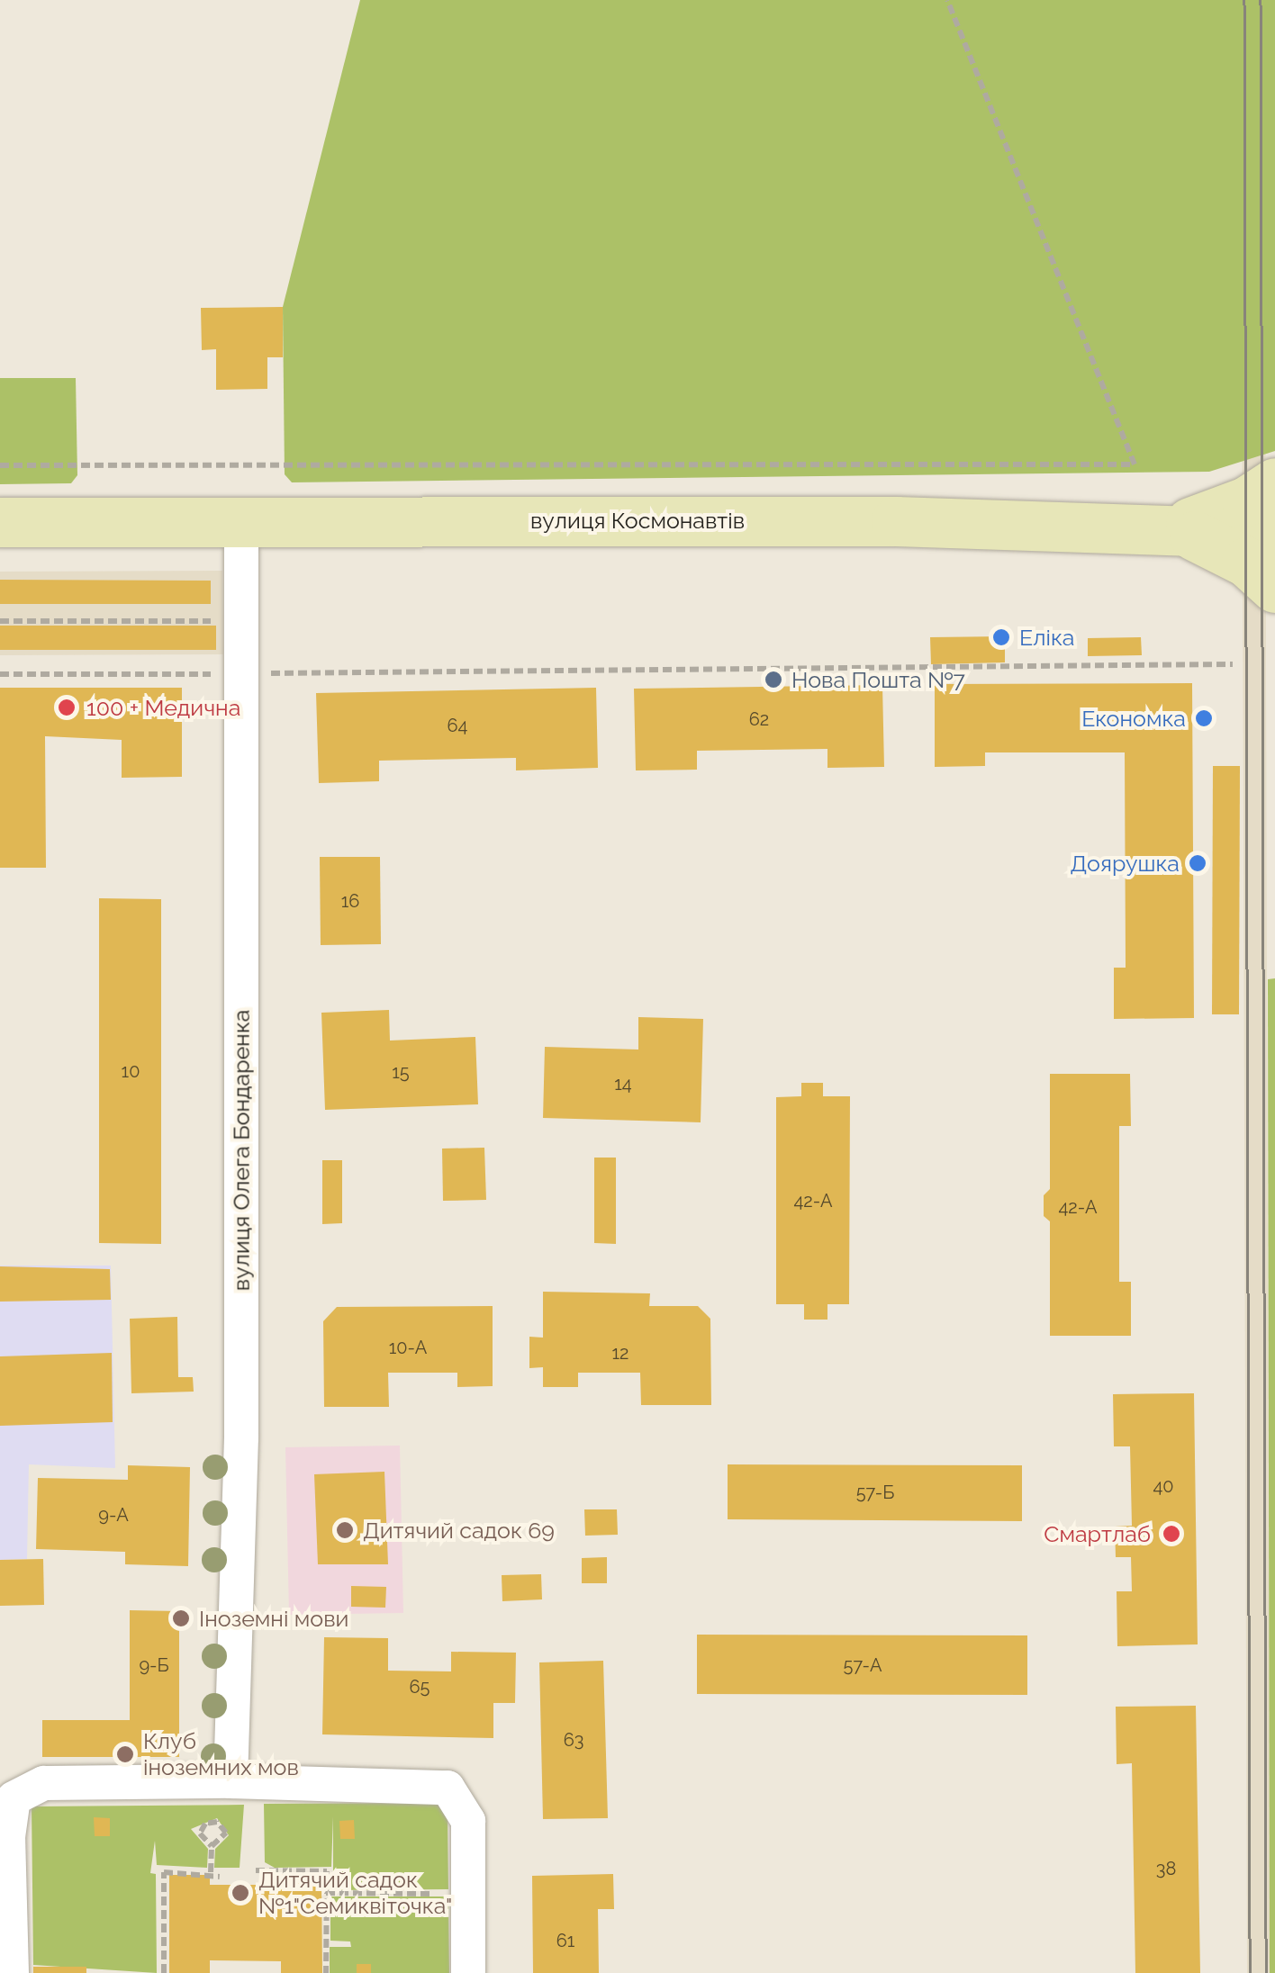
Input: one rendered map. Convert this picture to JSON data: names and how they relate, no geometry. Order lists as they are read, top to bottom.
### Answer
{
  "streets": {
    "main road": ["вулиця Космонавтів"],
    "street": ["вулиця Олега Бондаренка"]
  },
  "crossings": [
    ["вулиця Космонавтів", "вулиця Олега Бондаренка"]
  ],
  "places": [
    "Еліка",
    "Нова Пошта №7",
    "100 + Медична",
    "Економка",
    "Доярушка",
    "Дитячий садок 69",
    "Смартлаб",
    "Іноземні мови",
    "Клуб іноземних мов",
    "Дитячий садок №1\"Семиквіточка\""
  ],
  "house_numbers": [
    "62",
    "64",
    "16",
    "10",
    "15",
    "14",
    "42-А",
    "42-А",
    "10-А",
    "12",
    "40",
    "57-Б",
    "9-А",
    "9-Б",
    "57-А",
    "65",
    "63",
    "38",
    "61"
  ]
}
